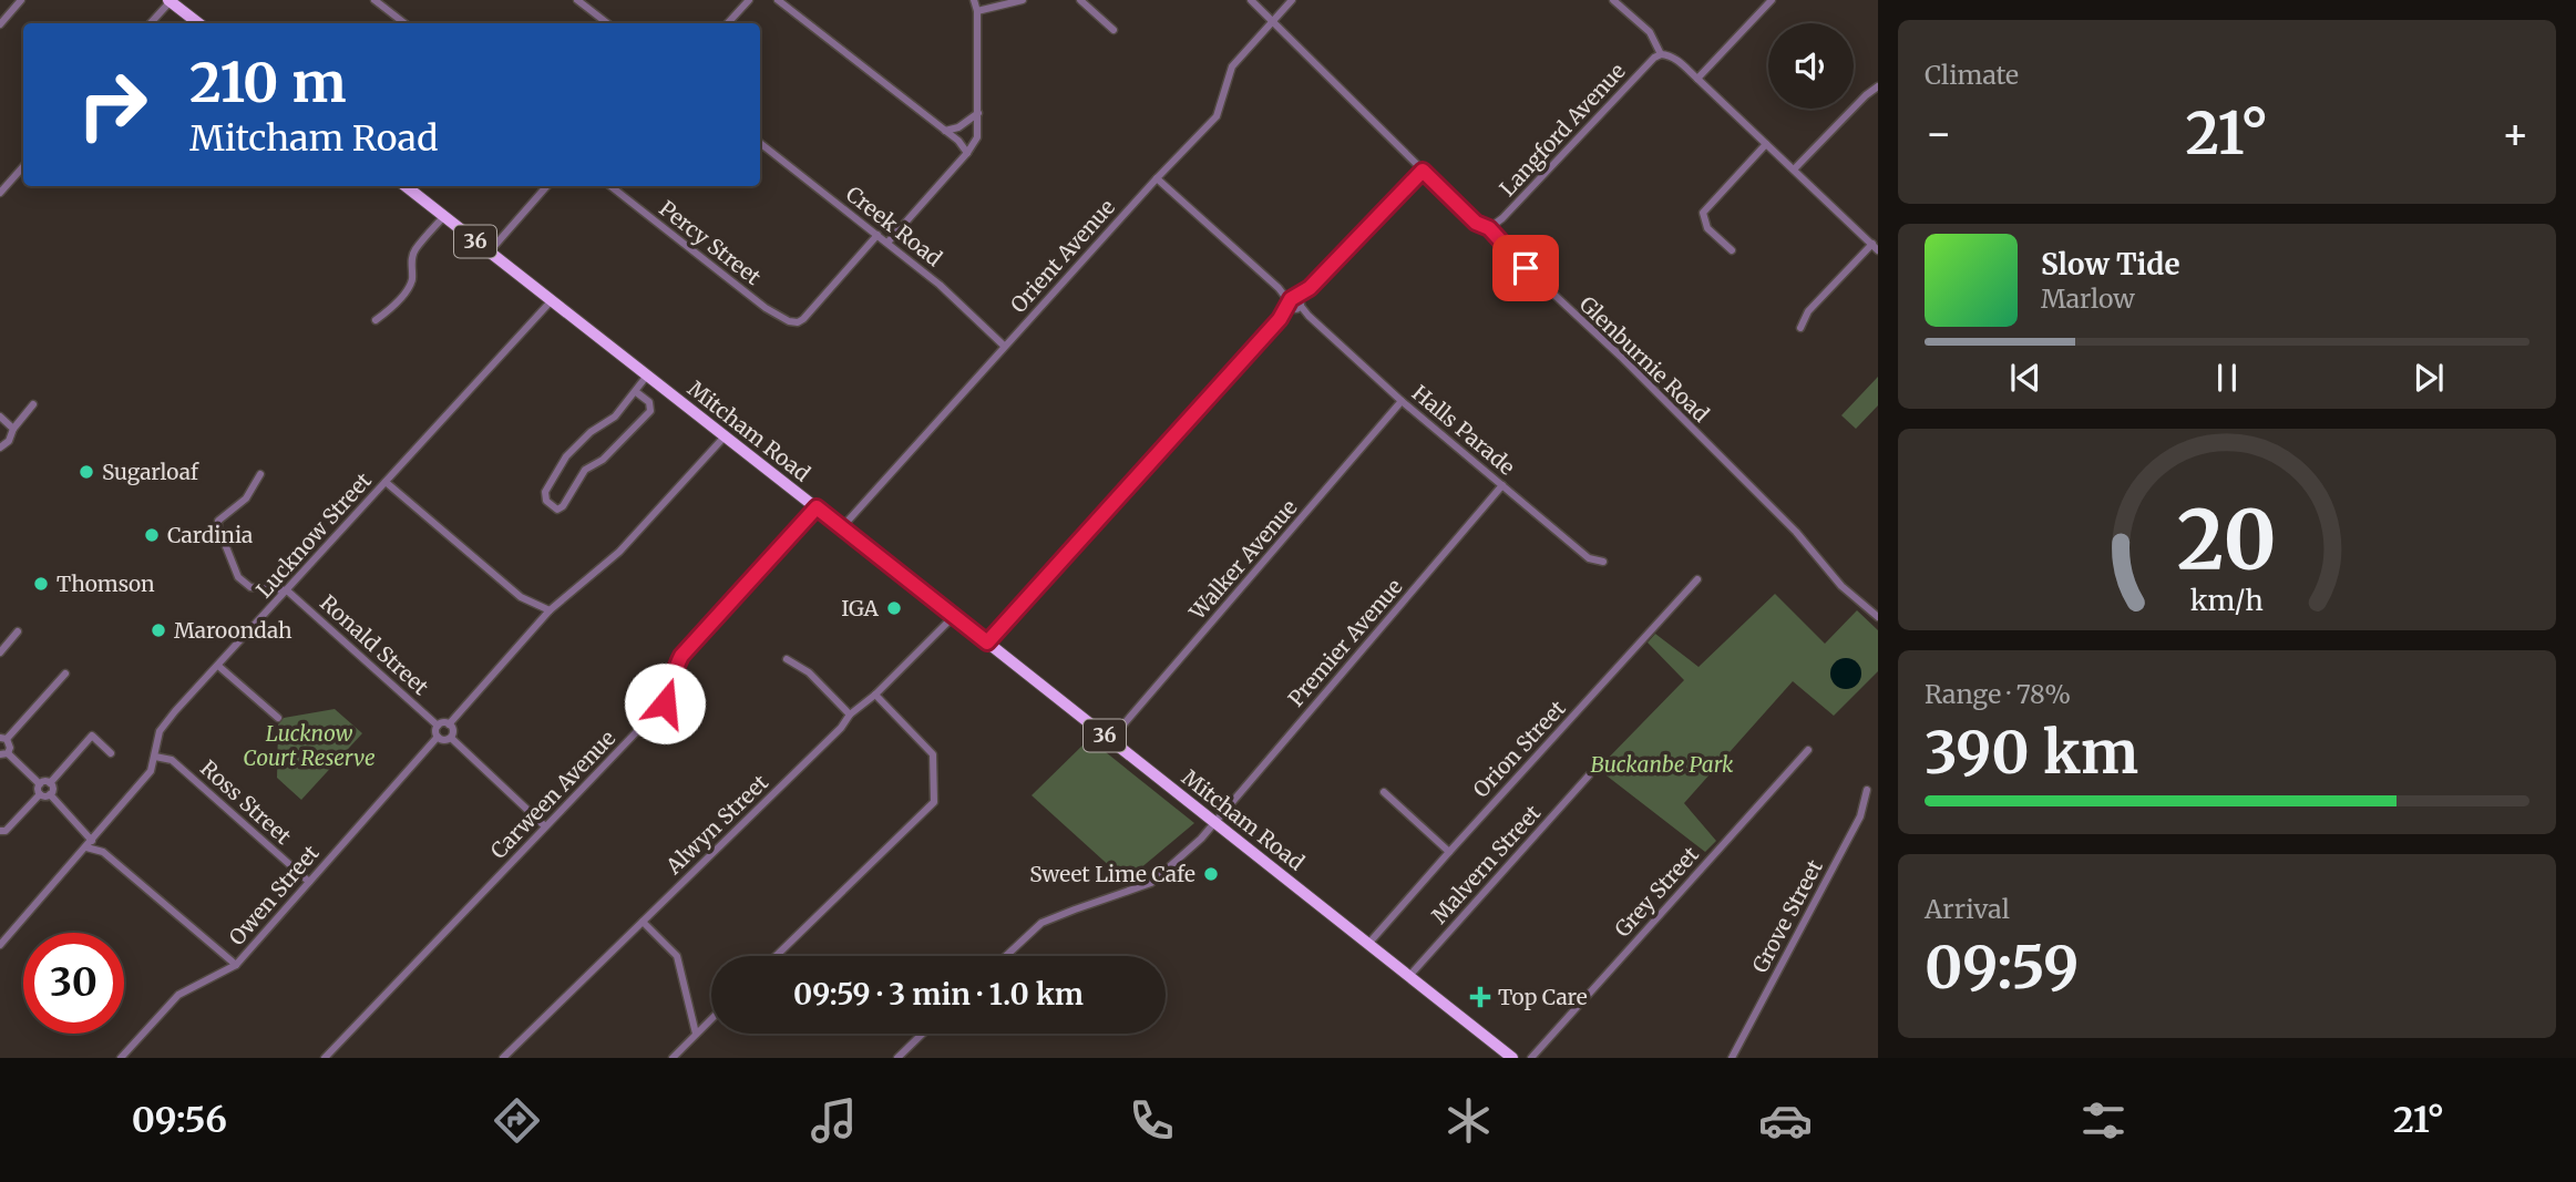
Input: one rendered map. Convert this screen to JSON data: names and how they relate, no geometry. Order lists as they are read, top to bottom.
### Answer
{
  "streets": {
    "main road": ["36", "Mitcham Road"],
    "street": [
      "Langford Avenue",
      "Creek Road",
      "Percy Street",
      "Orient Avenue",
      "Glenburnie Road",
      "Halls Parade",
      "Lucknow Street",
      "Walker Avenue",
      "Premier Avenue",
      "Ronald Street",
      "Orion Street",
      "Carween Avenue",
      "Ross Street",
      "Alwyn Street",
      "Malvern Street",
      "Grey Street",
      "Owen Street",
      "Grove Street"
    ]
  },
  "crossings": [
    ["Langford Avenue", "Glenburnie Road"],
    ["Creek Road", "Percy Street"],
    ["Creek Road", "Orient Avenue"],
    ["Orient Avenue", "Glenburnie Road"],
    ["Orient Avenue", "Halls Parade"],
    ["Orient Avenue", "Mitcham Road"],
    ["Halls Parade", "Walker Avenue"],
    ["Halls Parade", "Premier Avenue"],
    ["Mitcham Road", "Lucknow Street"],
    ["Mitcham Road", "Walker Avenue"],
    ["Mitcham Road", "Premier Avenue"],
    ["Mitcham Road", "Orion Street"],
    ["Mitcham Road", "Carween Avenue"],
    ["Mitcham Road", "Alwyn Street"],
    ["Mitcham Road", "Malvern Street"],
    ["Lucknow Street", "Ronald Street"],
    ["Lucknow Street", "Ross Street"],
    ["Ronald Street", "Owen Street"],
    ["Ross Street", "Owen Street"]
  ],
  "parks": ["Lucknow Court Reserve", "Buckanbe Park"],
  "places": {
    "other": [
      "Sugarloaf",
      "Cardinia",
      "Thomson",
      "IGA",
      "Maroondah",
      "Sweet Lime Cafe"
    ],
    "health": ["Top Care"]
  },
  "page": {
    "tile": [
      "Climate",
      ["Range · 78%", "390 km"],
      ["Arrival", "09:59"]
    ],
    "turn": ["210 m", "Mitcham Road"],
    "heat": ["−", "21°", "+"],
    "song": ["Slow Tide", "Marlow"],
    "limit": "30",
    "trip": "09:59 · 3 min · 1.0 km",
    "tabs": ["09:56", "21°"],
    "gauge": ["20", "km/h"]
  }
}
